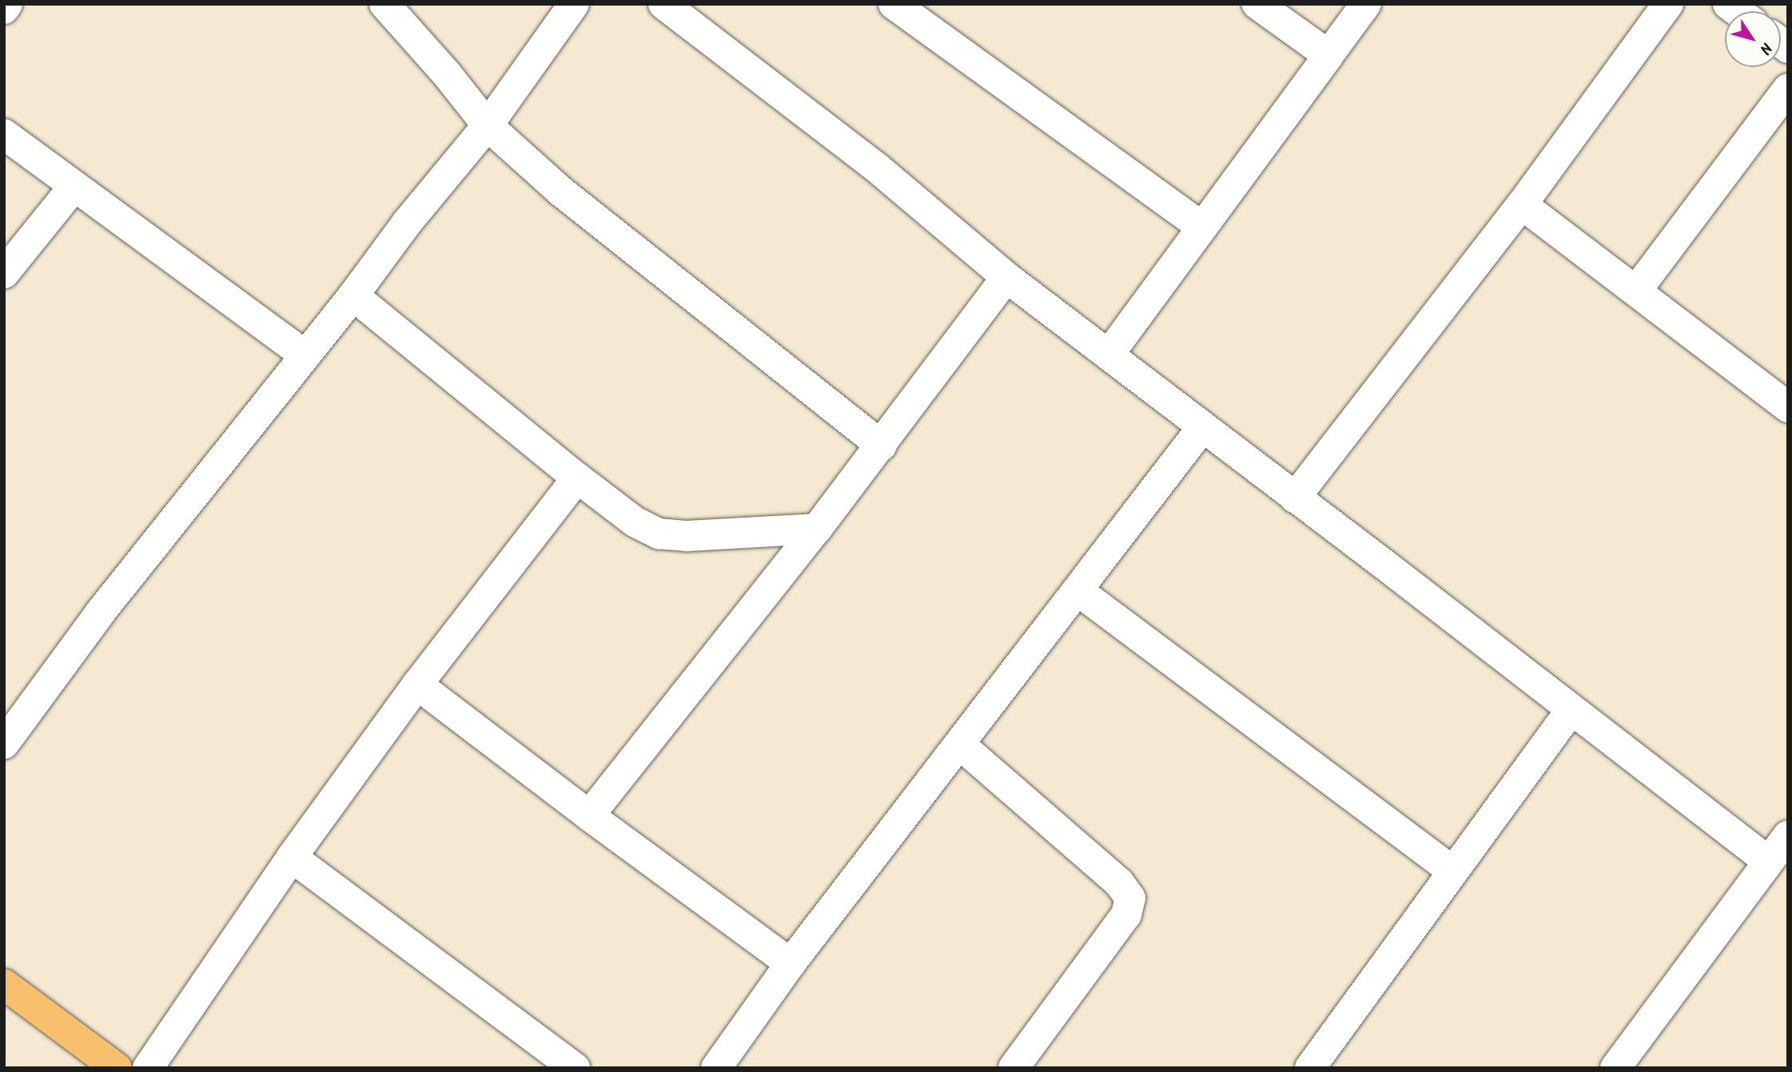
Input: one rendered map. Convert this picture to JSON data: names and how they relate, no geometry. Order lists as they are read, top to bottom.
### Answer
{
  "north": "bottom right"
}
